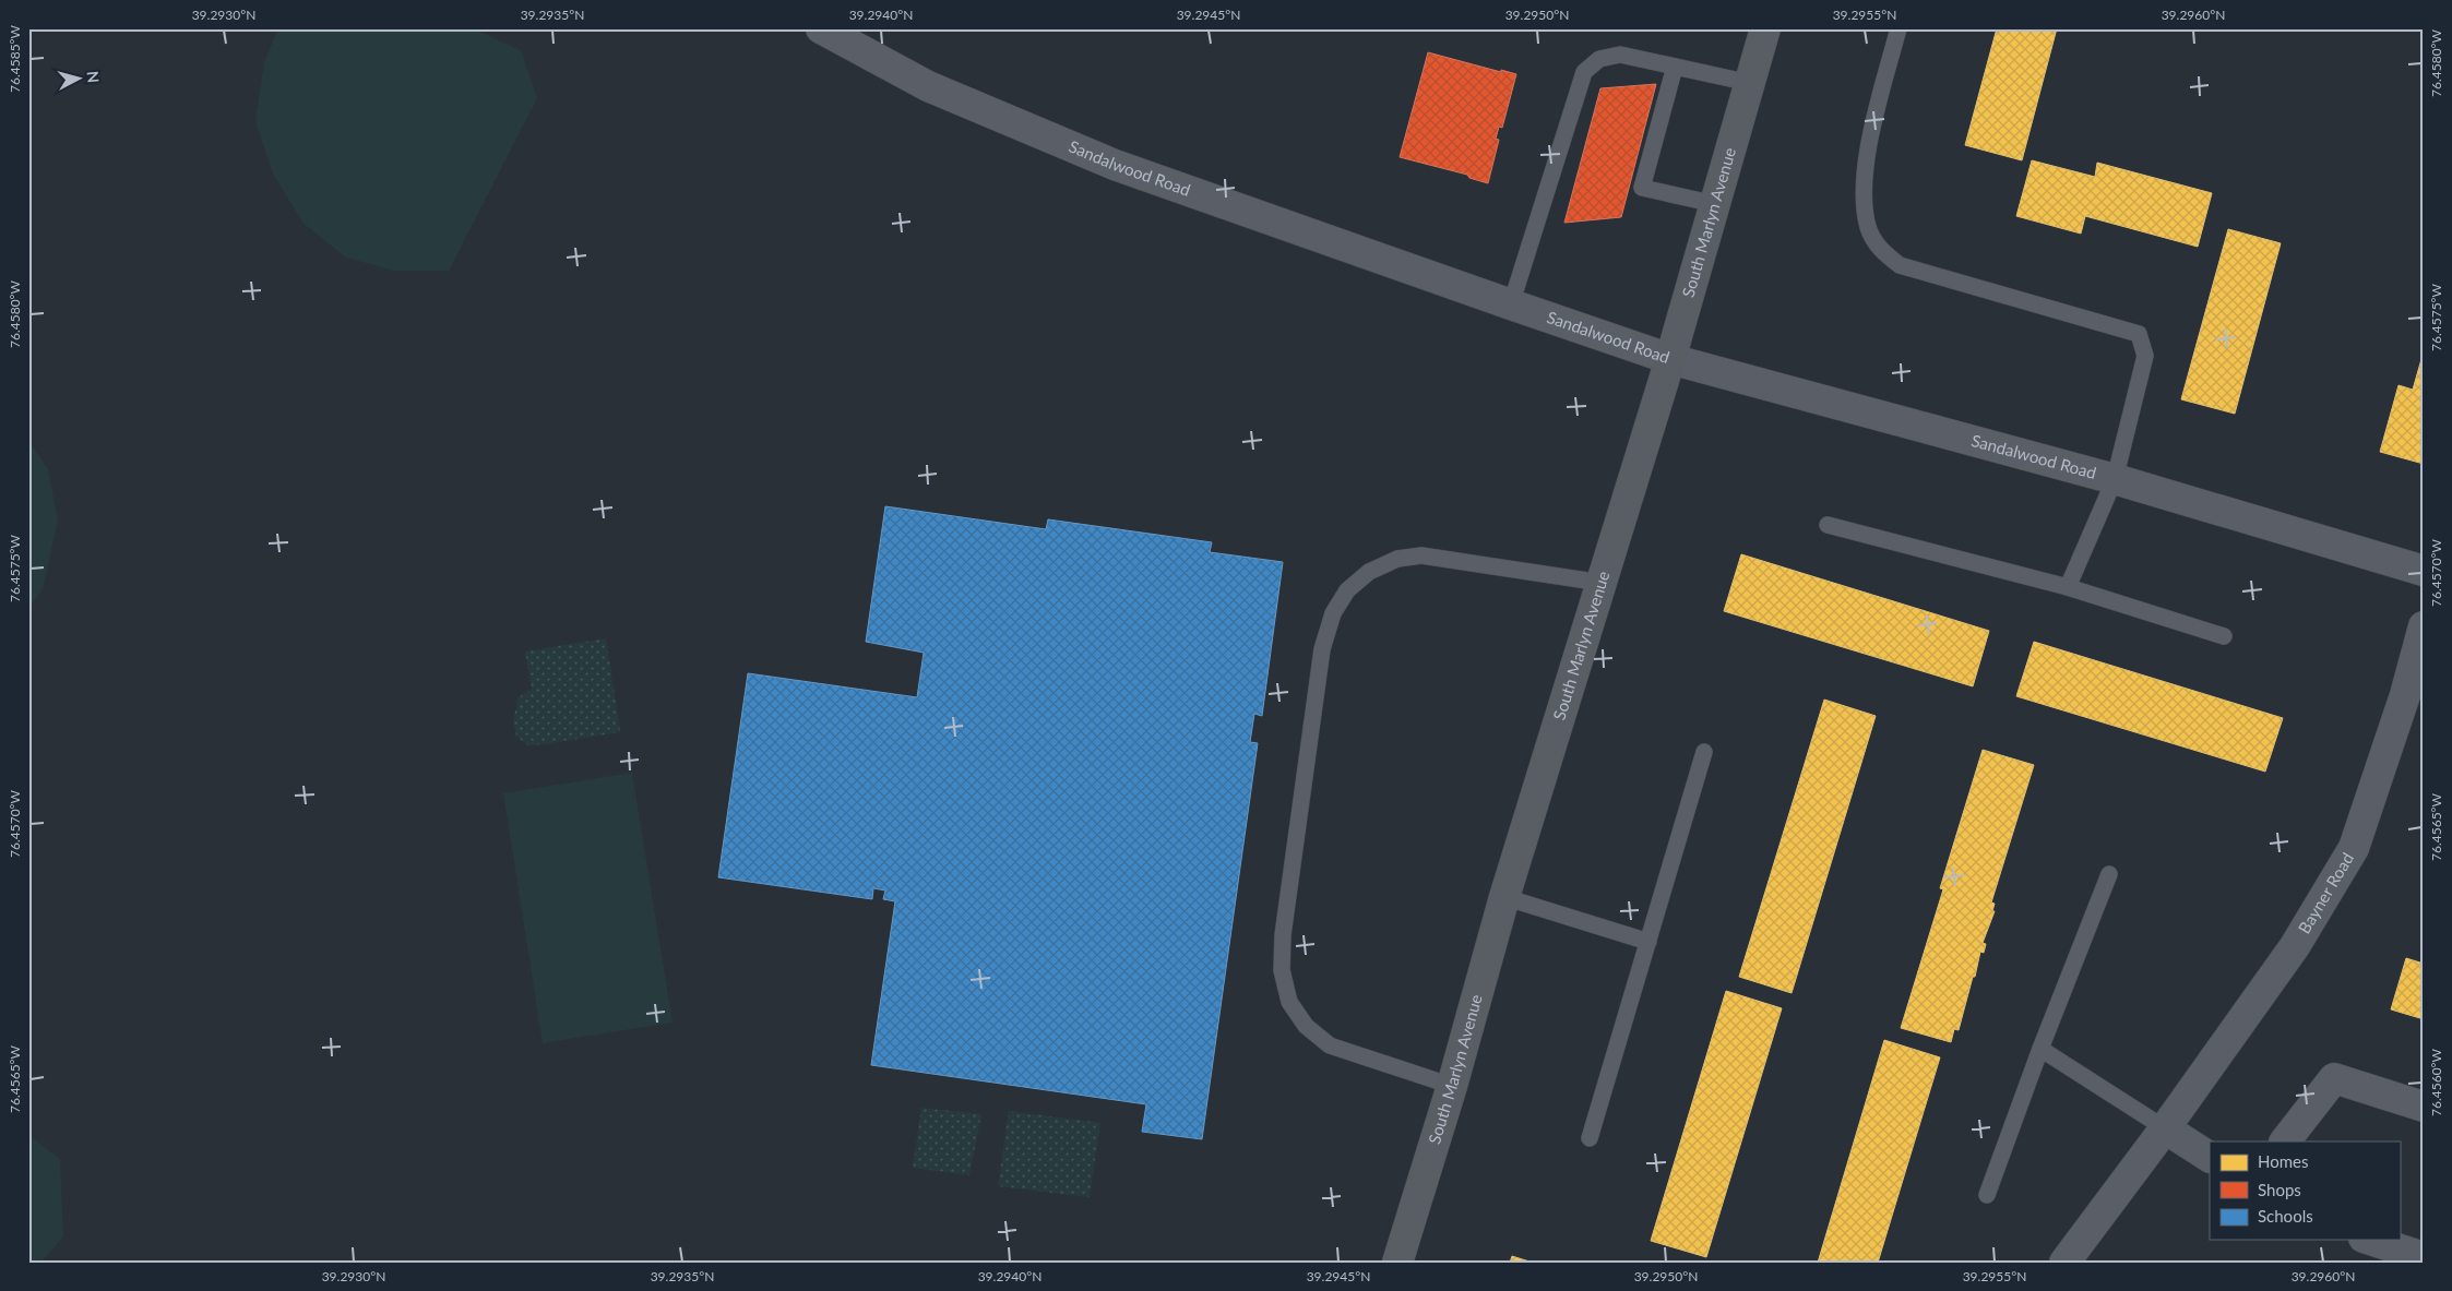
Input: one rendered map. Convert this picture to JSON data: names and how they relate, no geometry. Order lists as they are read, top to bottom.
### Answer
{
  "streets": {
    "street": ["Sandalwood Road", "South Marlyn Avenue", "Bayner Road"]
  },
  "crossings": [
    ["Sandalwood Road", "South Marlyn Avenue"]
  ],
  "legend": ["Homes", "Shops", "Schools"],
  "north": "right",
  "coordinates": [
    "39.2930°N",
    "39.2935°N",
    "39.2940°N",
    "39.2945°N",
    "39.2950°N",
    "39.2955°N",
    "39.2960°N",
    "76.4585°W",
    "76.4580°W",
    "76.4575°W",
    "76.4570°W",
    "76.4565°W",
    "76.4560°W"
  ]
}
